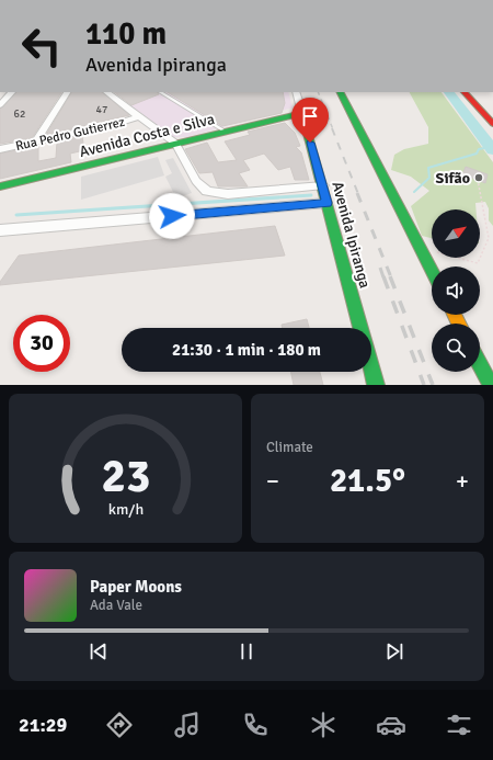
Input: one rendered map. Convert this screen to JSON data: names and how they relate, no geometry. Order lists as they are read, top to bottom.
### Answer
{
  "streets": {
    "main road": ["Avenida Costa e Silva", "Avenida Ipiranga"],
    "street": ["Rua Pedro Gutierrez"]
  },
  "crossings": [
    ["Avenida Costa e Silva", "Avenida Ipiranga"]
  ],
  "places": ["Sifão"],
  "house_numbers": ["47", "62"],
  "north": "top right",
  "page": {
    "turn": ["110 m", "Avenida Ipiranga"],
    "limit": "30",
    "trip": "21:30 · 1 min · 180 m",
    "tile": "Climate",
    "heat": ["−", "21.5°", "+"],
    "song": ["Paper Moons", "Ada Vale"],
    "tabs": "21:29",
    "gauge": ["23", "km/h"]
  }
}
